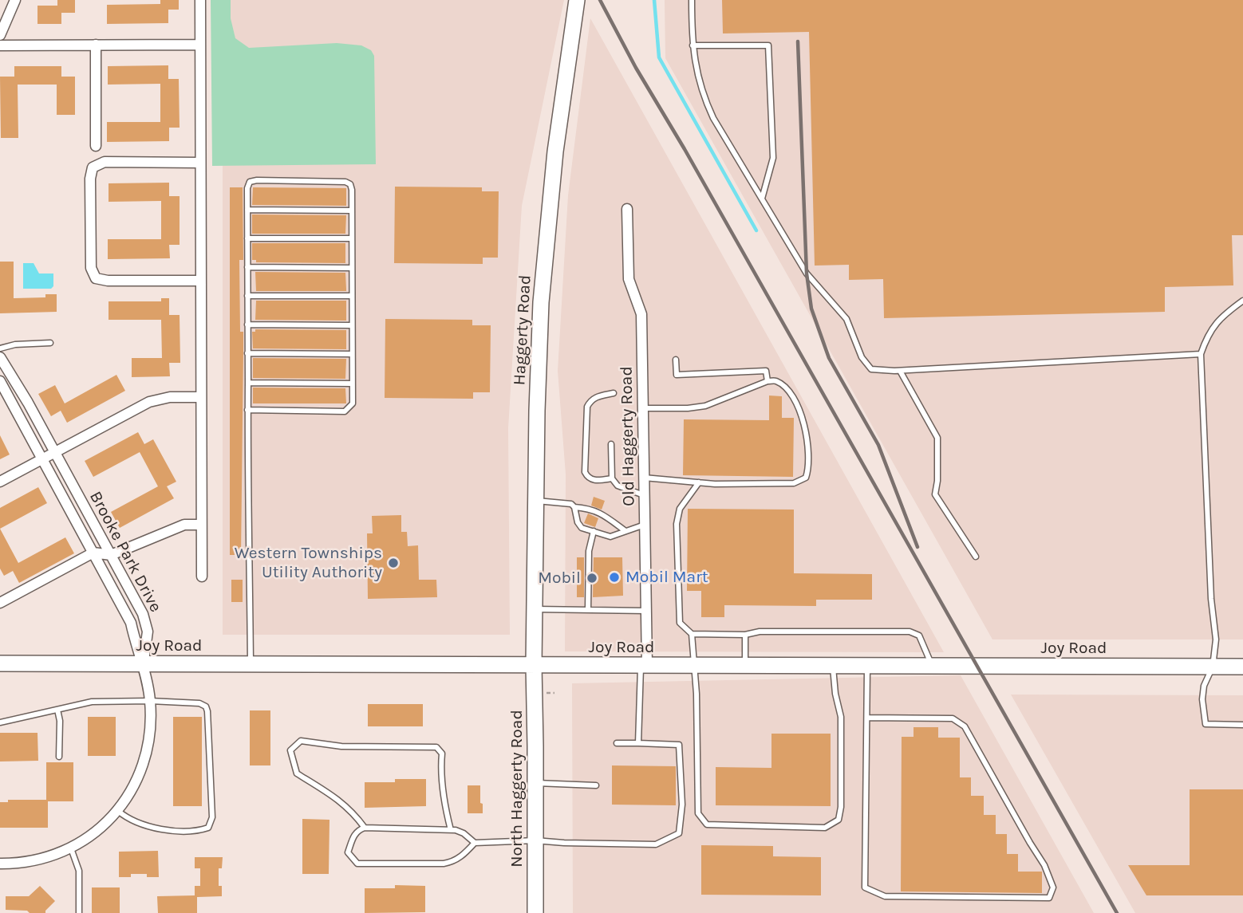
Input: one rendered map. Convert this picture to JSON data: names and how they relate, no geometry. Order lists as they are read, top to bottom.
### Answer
{
  "streets": {
    "street": [
      "Haggerty Road",
      "Old Haggerty Road",
      "Brooke Park Drive",
      "Joy Road",
      "North Haggerty Road"
    ]
  },
  "crossings": [
    ["Haggerty Road", "Joy Road"],
    ["Haggerty Road", "North Haggerty Road"],
    ["Old Haggerty Road", "Joy Road"],
    ["Brooke Park Drive", "Joy Road"],
    ["Joy Road", "North Haggerty Road"]
  ],
  "places": ["Western Townships Utility Authority", "Mobil Mart", "Mobil"]
}
